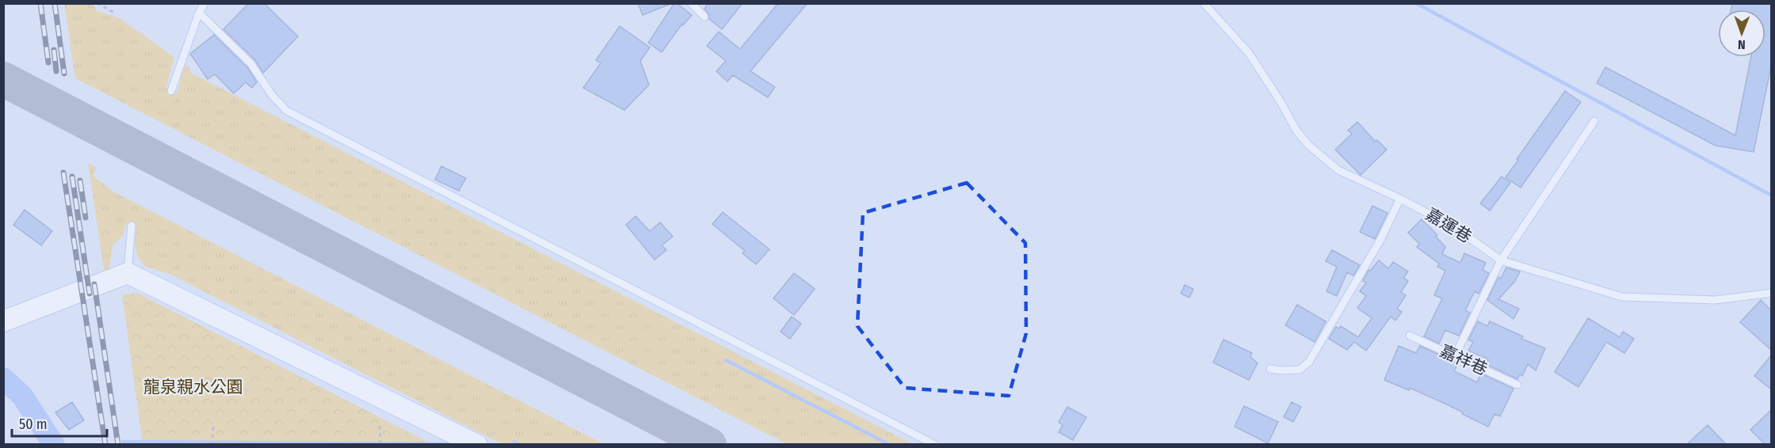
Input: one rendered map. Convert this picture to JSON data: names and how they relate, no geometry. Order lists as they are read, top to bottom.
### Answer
{
  "streets": {
    "lane": ["嘉運巷", "嘉祥巷"]
  },
  "parks": ["龍泉親水公園"],
  "scale_bar": "50 m",
  "north": "bottom"
}
